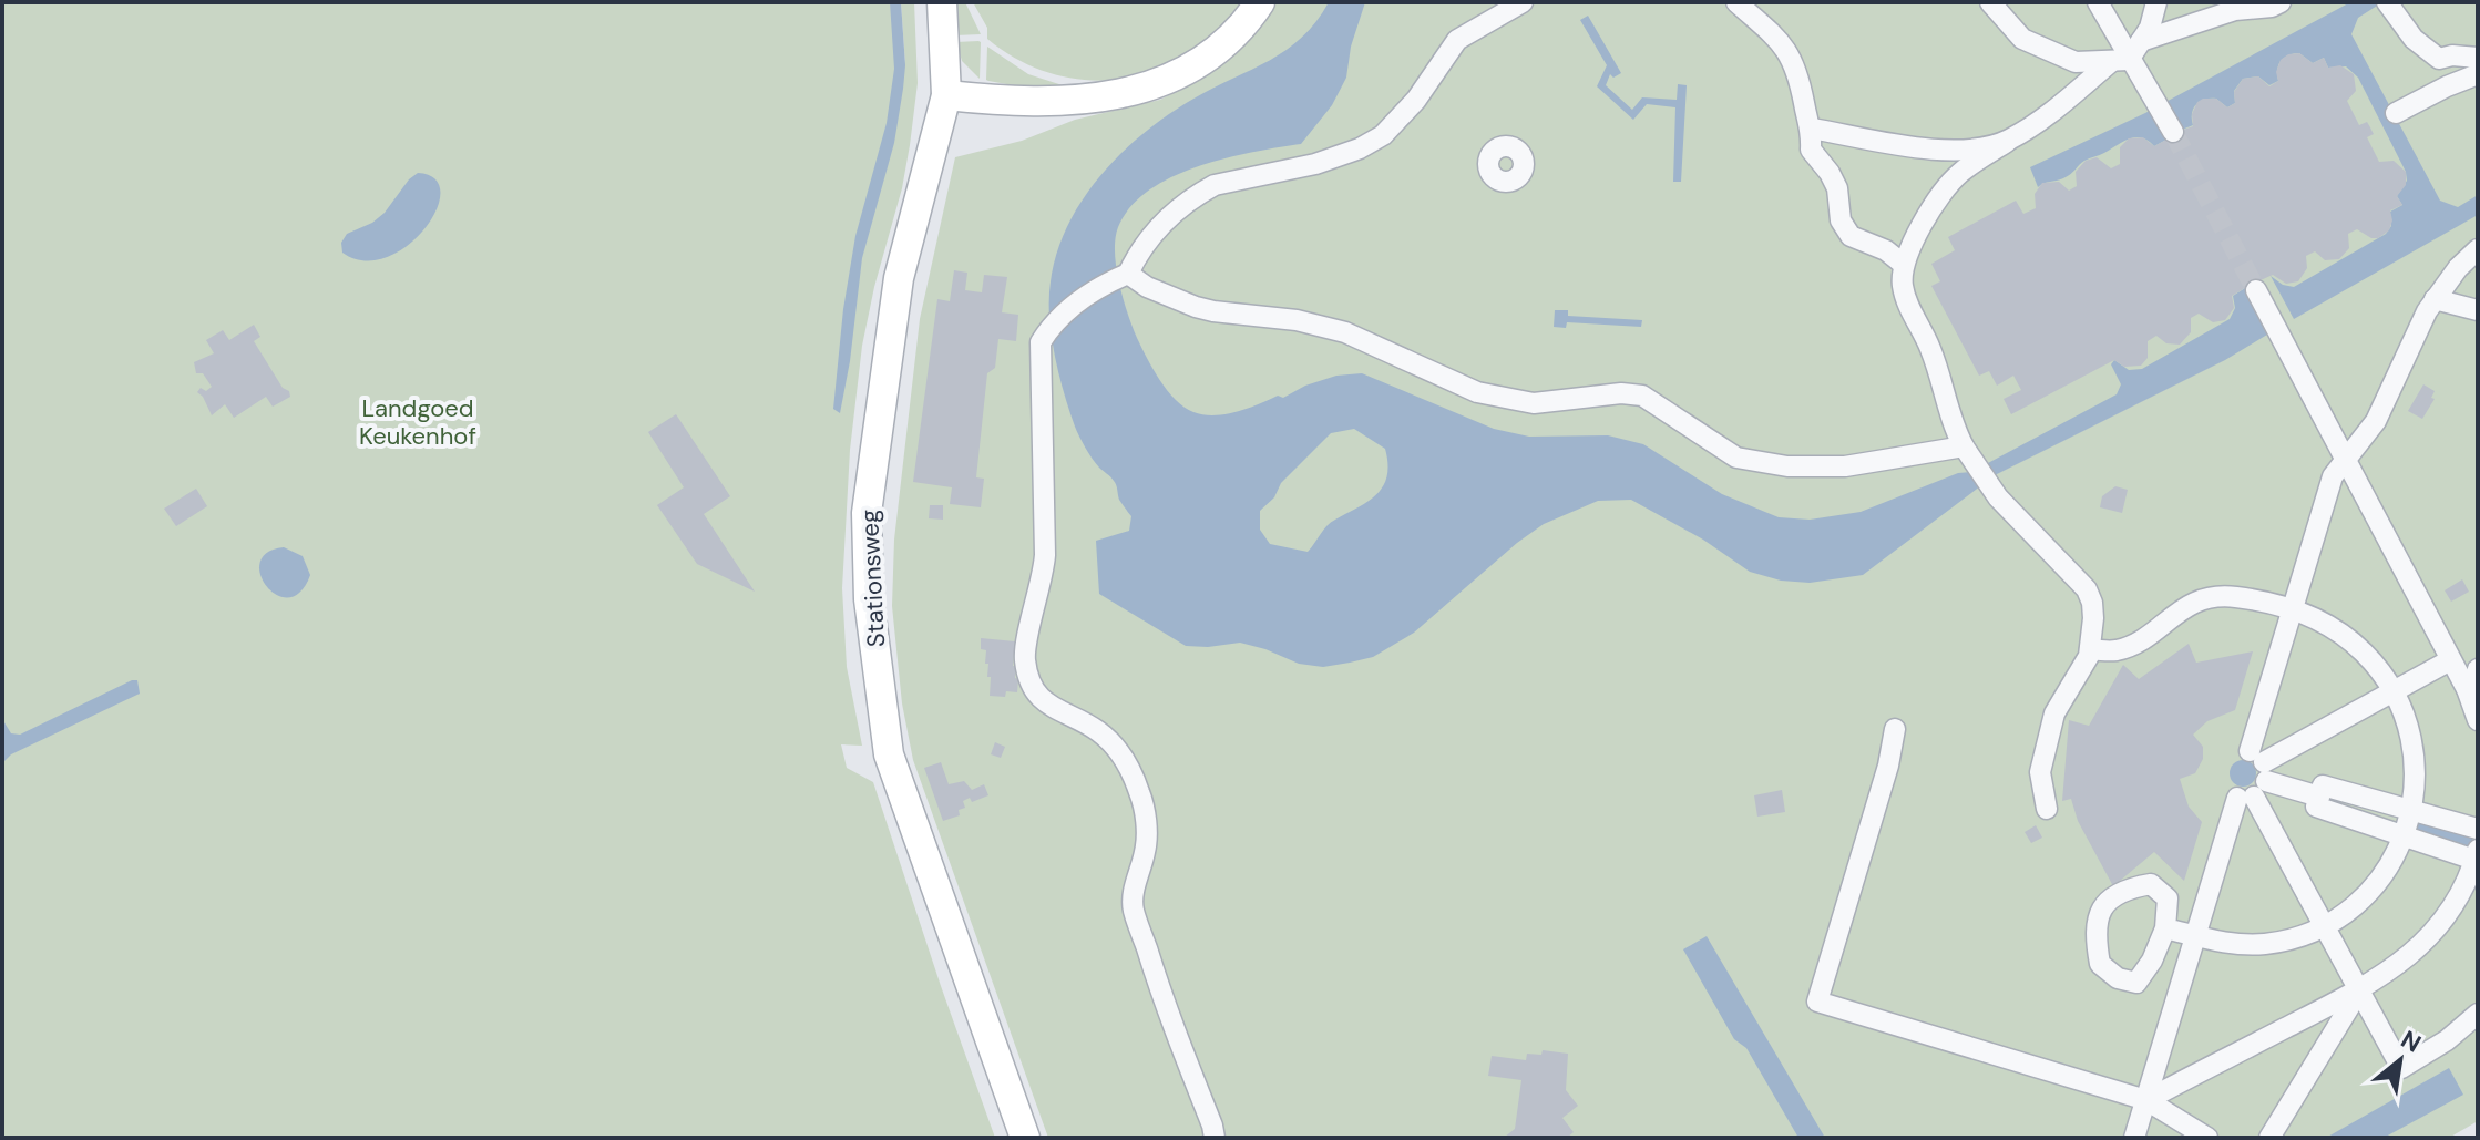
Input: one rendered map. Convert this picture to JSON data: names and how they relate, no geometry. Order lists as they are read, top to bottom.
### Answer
{
  "streets": {
    "main road": ["Stationsweg"]
  },
  "parks": ["Landgoed Keukenhof"],
  "north": "top right"
}
